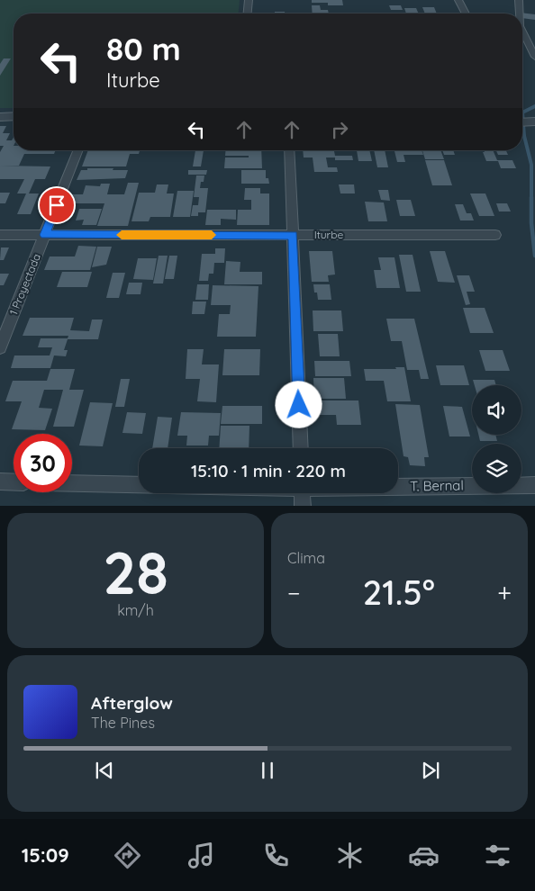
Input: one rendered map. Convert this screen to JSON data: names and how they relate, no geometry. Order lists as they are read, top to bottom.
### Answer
{
  "streets": {
    "street": ["Iturbe", "1 Proyectada", "T. Bernal"]
  },
  "crossings": [
    ["Iturbe", "1 Proyectada"]
  ],
  "page": {
    "turn": ["80 m", "Iturbe"],
    "limit": "30",
    "trip": "15:10 · 1 min · 220 m",
    "tile": [
      ["28", "km/h"],
      "Clima"
    ],
    "heat": ["−", "21.5°", "+"],
    "song": ["Afterglow", "The Pines"],
    "tabs": "15:09"
  }
}
